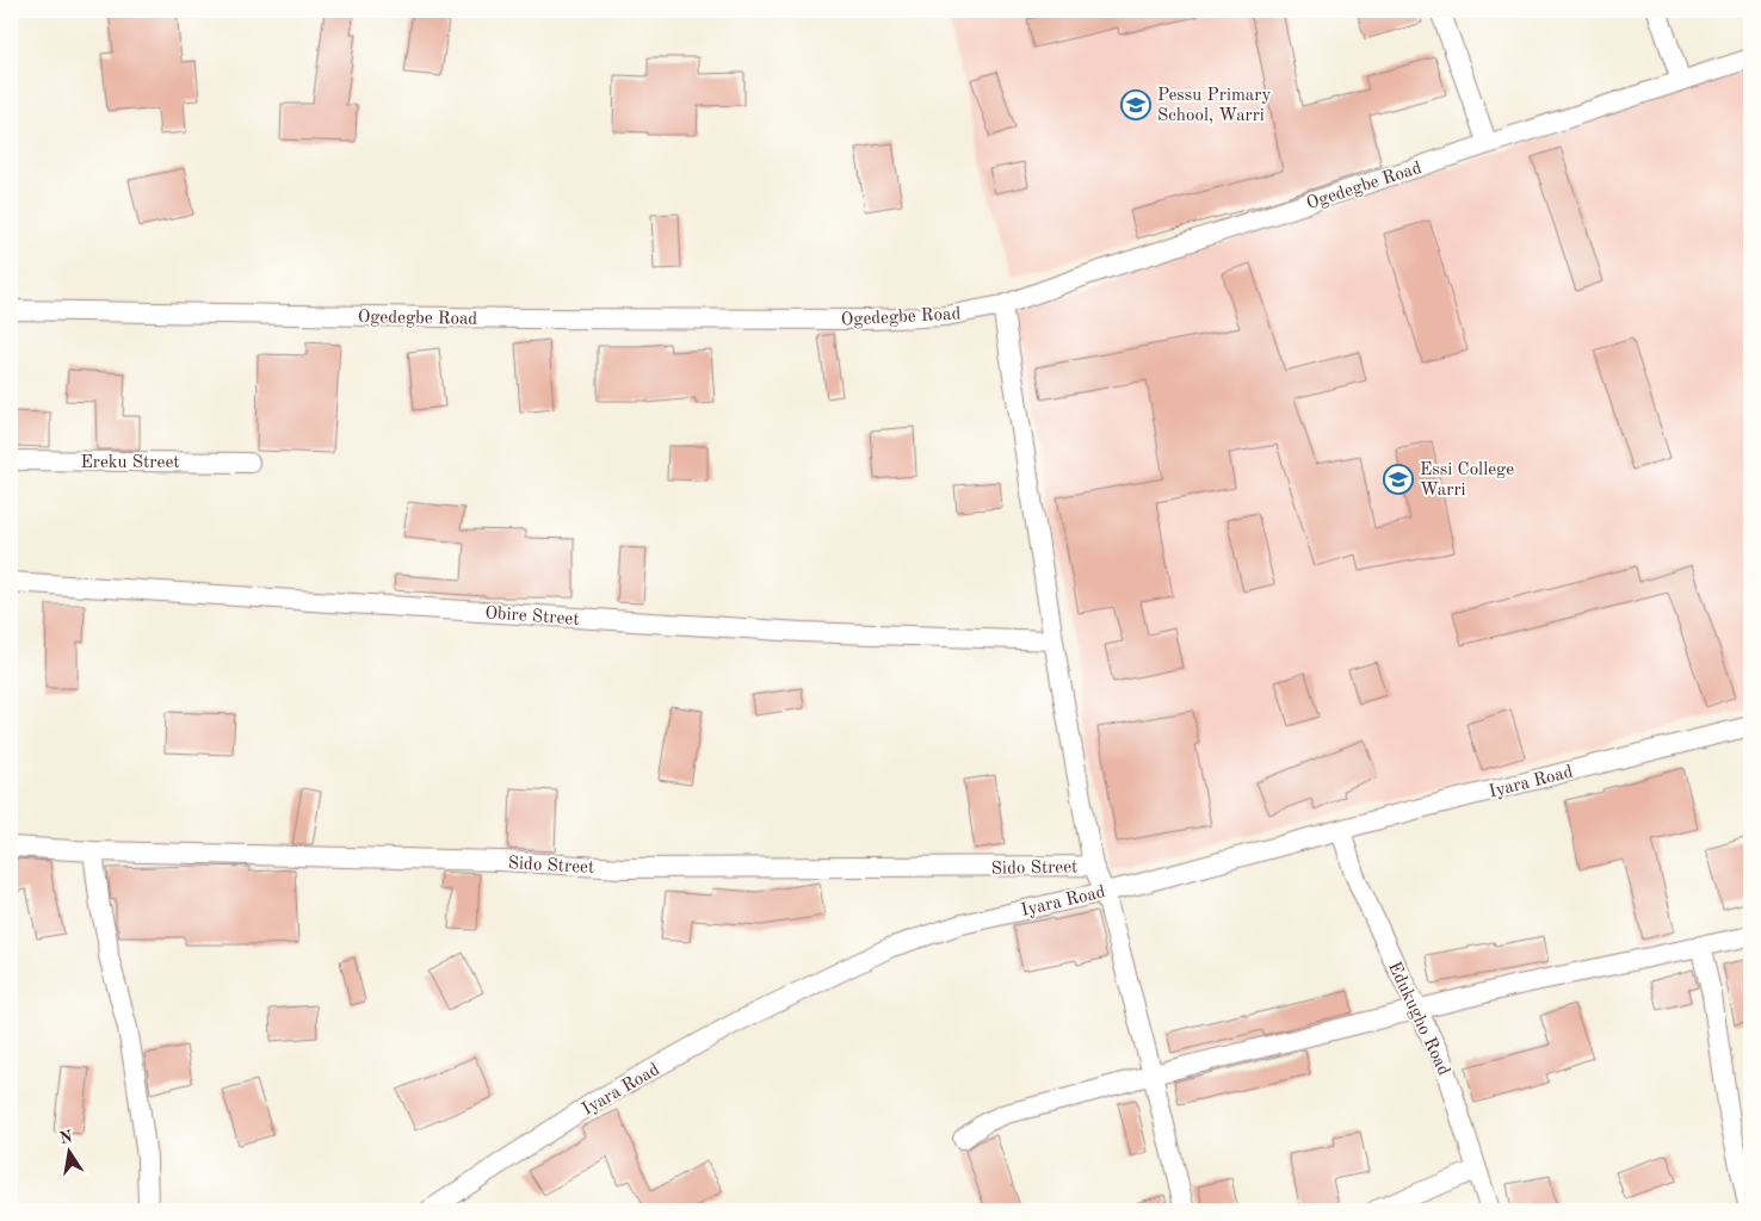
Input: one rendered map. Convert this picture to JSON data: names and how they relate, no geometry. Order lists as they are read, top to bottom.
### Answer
{
  "streets": {
    "street": [
      "Ogedegbe Road",
      "Ereku Street",
      "Obire Street",
      "Iyara Road",
      "Sido Street",
      "Edukugho Road"
    ]
  },
  "crossings": [
    ["Iyara Road", "Edukugho Road"]
  ],
  "places": {
    "school or university": ["Pessu Primary School, Warri", "Essi College Warri"]
  },
  "north": "top"
}
